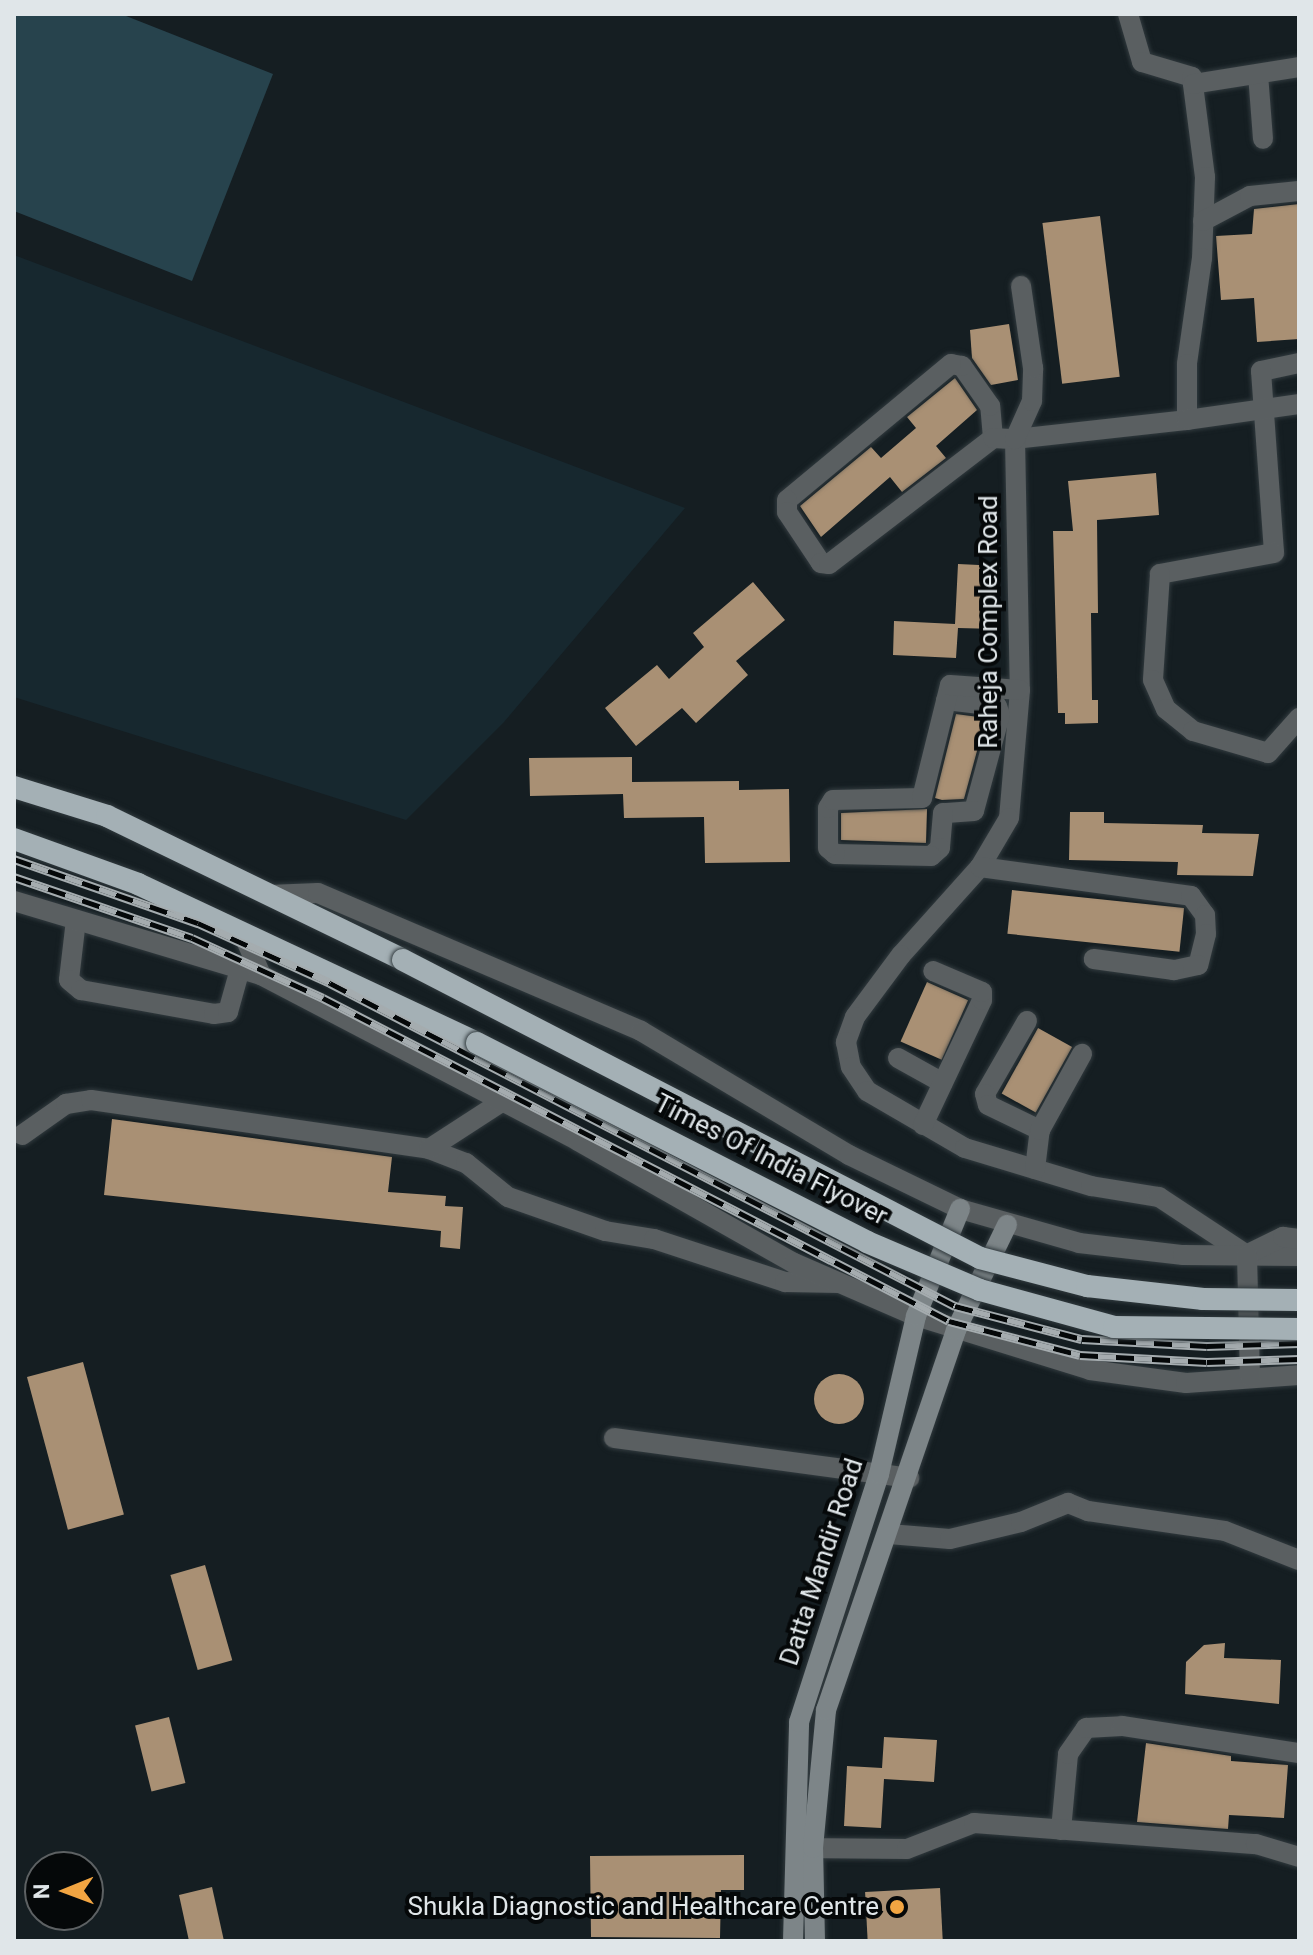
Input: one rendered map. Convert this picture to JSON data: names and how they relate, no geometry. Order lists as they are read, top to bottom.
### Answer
{
  "streets": {
    "highway": ["Times Of India Flyover"],
    "main road": ["Datta Mandir Road"],
    "street": ["Raheja Complex Road"]
  },
  "places": ["Shukla Diagnostic and Healthcare Centre"],
  "north": "left"
}
